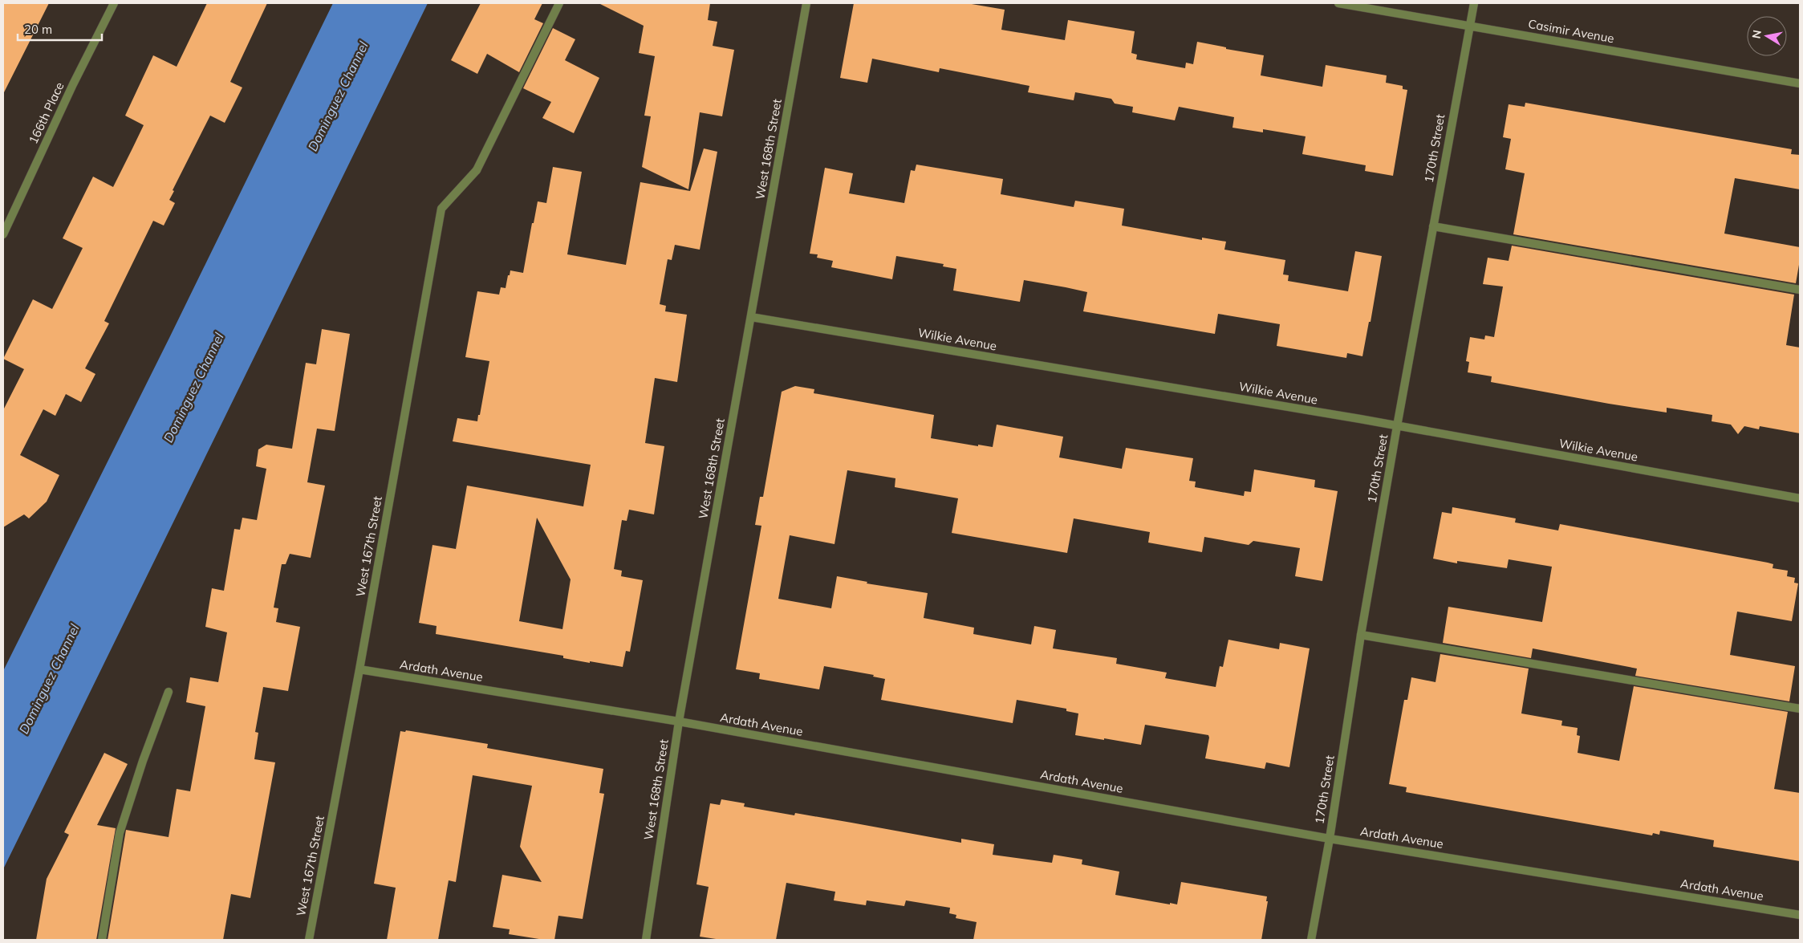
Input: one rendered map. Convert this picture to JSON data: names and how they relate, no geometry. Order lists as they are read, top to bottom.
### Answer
{
  "streets": {
    "street": [
      "Casimir Avenue",
      "166th Place",
      "170th Street",
      "West 168th Street",
      "Wilkie Avenue",
      "West 167th Street",
      "Ardath Avenue"
    ]
  },
  "crossings": [
    ["Casimir Avenue", "170th Street"],
    ["170th Street", "Wilkie Avenue"],
    ["170th Street", "Ardath Avenue"],
    ["West 168th Street", "Wilkie Avenue"],
    ["West 168th Street", "Ardath Avenue"],
    ["West 167th Street", "Ardath Avenue"]
  ],
  "water": ["Dominguez Channel"],
  "scale_bar": "20 m",
  "north": "left"
}
